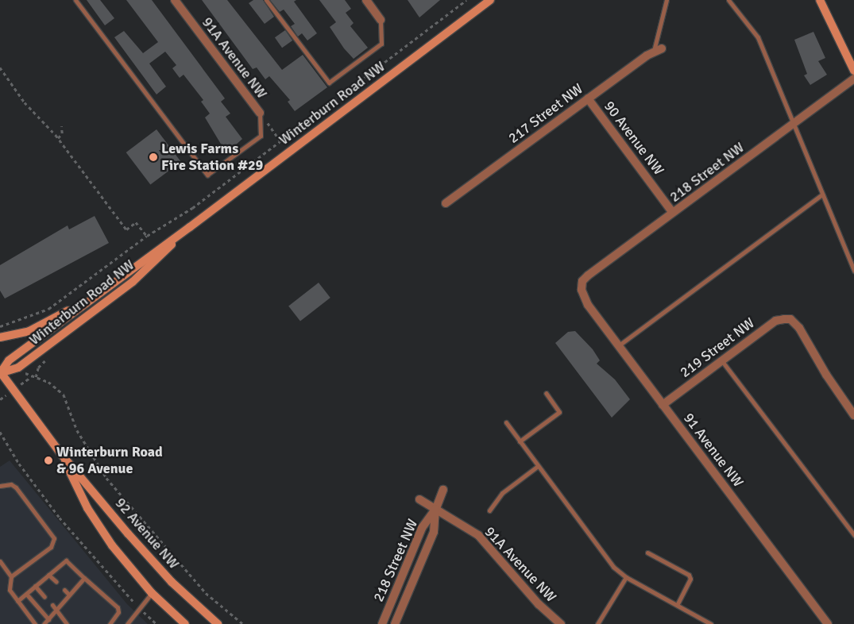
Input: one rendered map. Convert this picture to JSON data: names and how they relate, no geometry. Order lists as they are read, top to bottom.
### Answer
{
  "streets": {
    "main road": ["Winterburn Road NW", "92 Avenue NW"],
    "street": [
      "91A Avenue NW",
      "217 Street NW",
      "90 Avenue NW",
      "218 Street NW",
      "219 Street NW",
      "91 Avenue NW"
    ]
  },
  "crossings": [
    ["91A Avenue NW", "218 Street NW"],
    ["Winterburn Road NW", "92 Avenue NW"],
    ["217 Street NW", "90 Avenue NW"],
    ["90 Avenue NW", "218 Street NW"],
    ["218 Street NW", "91 Avenue NW"],
    ["219 Street NW", "91 Avenue NW"]
  ],
  "places": ["Lewis Farms Fire Station #29", "Winterburn Road & 96 Avenue"]
}
